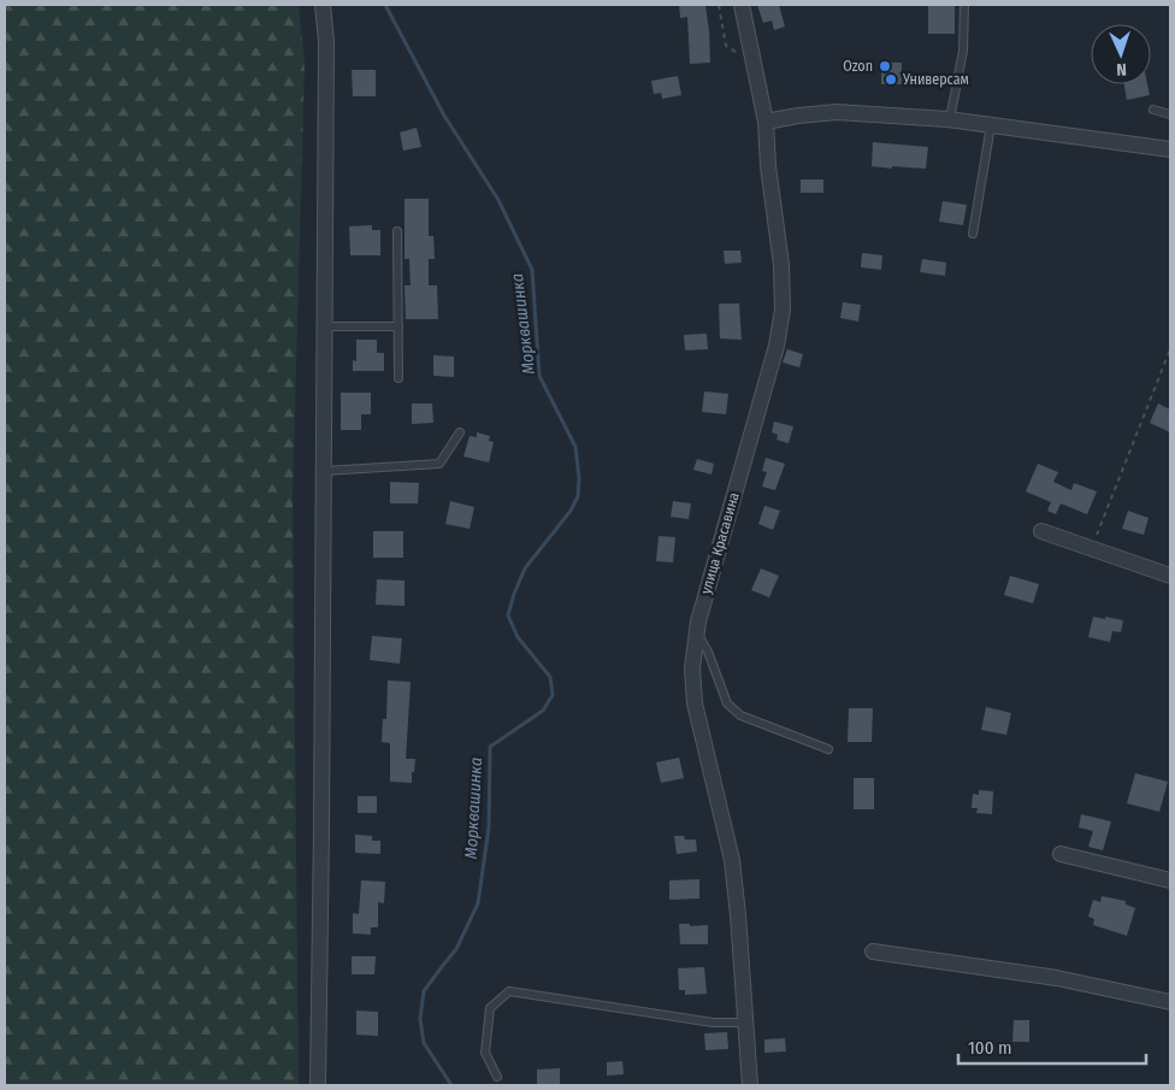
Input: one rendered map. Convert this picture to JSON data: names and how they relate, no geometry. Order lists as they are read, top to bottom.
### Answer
{
  "streets": {
    "street": ["улица Красавина"]
  },
  "water": ["Морквашинка"],
  "places": ["Ozon", "Универсам"],
  "scale_bar": "100 m",
  "north": "bottom"
}
